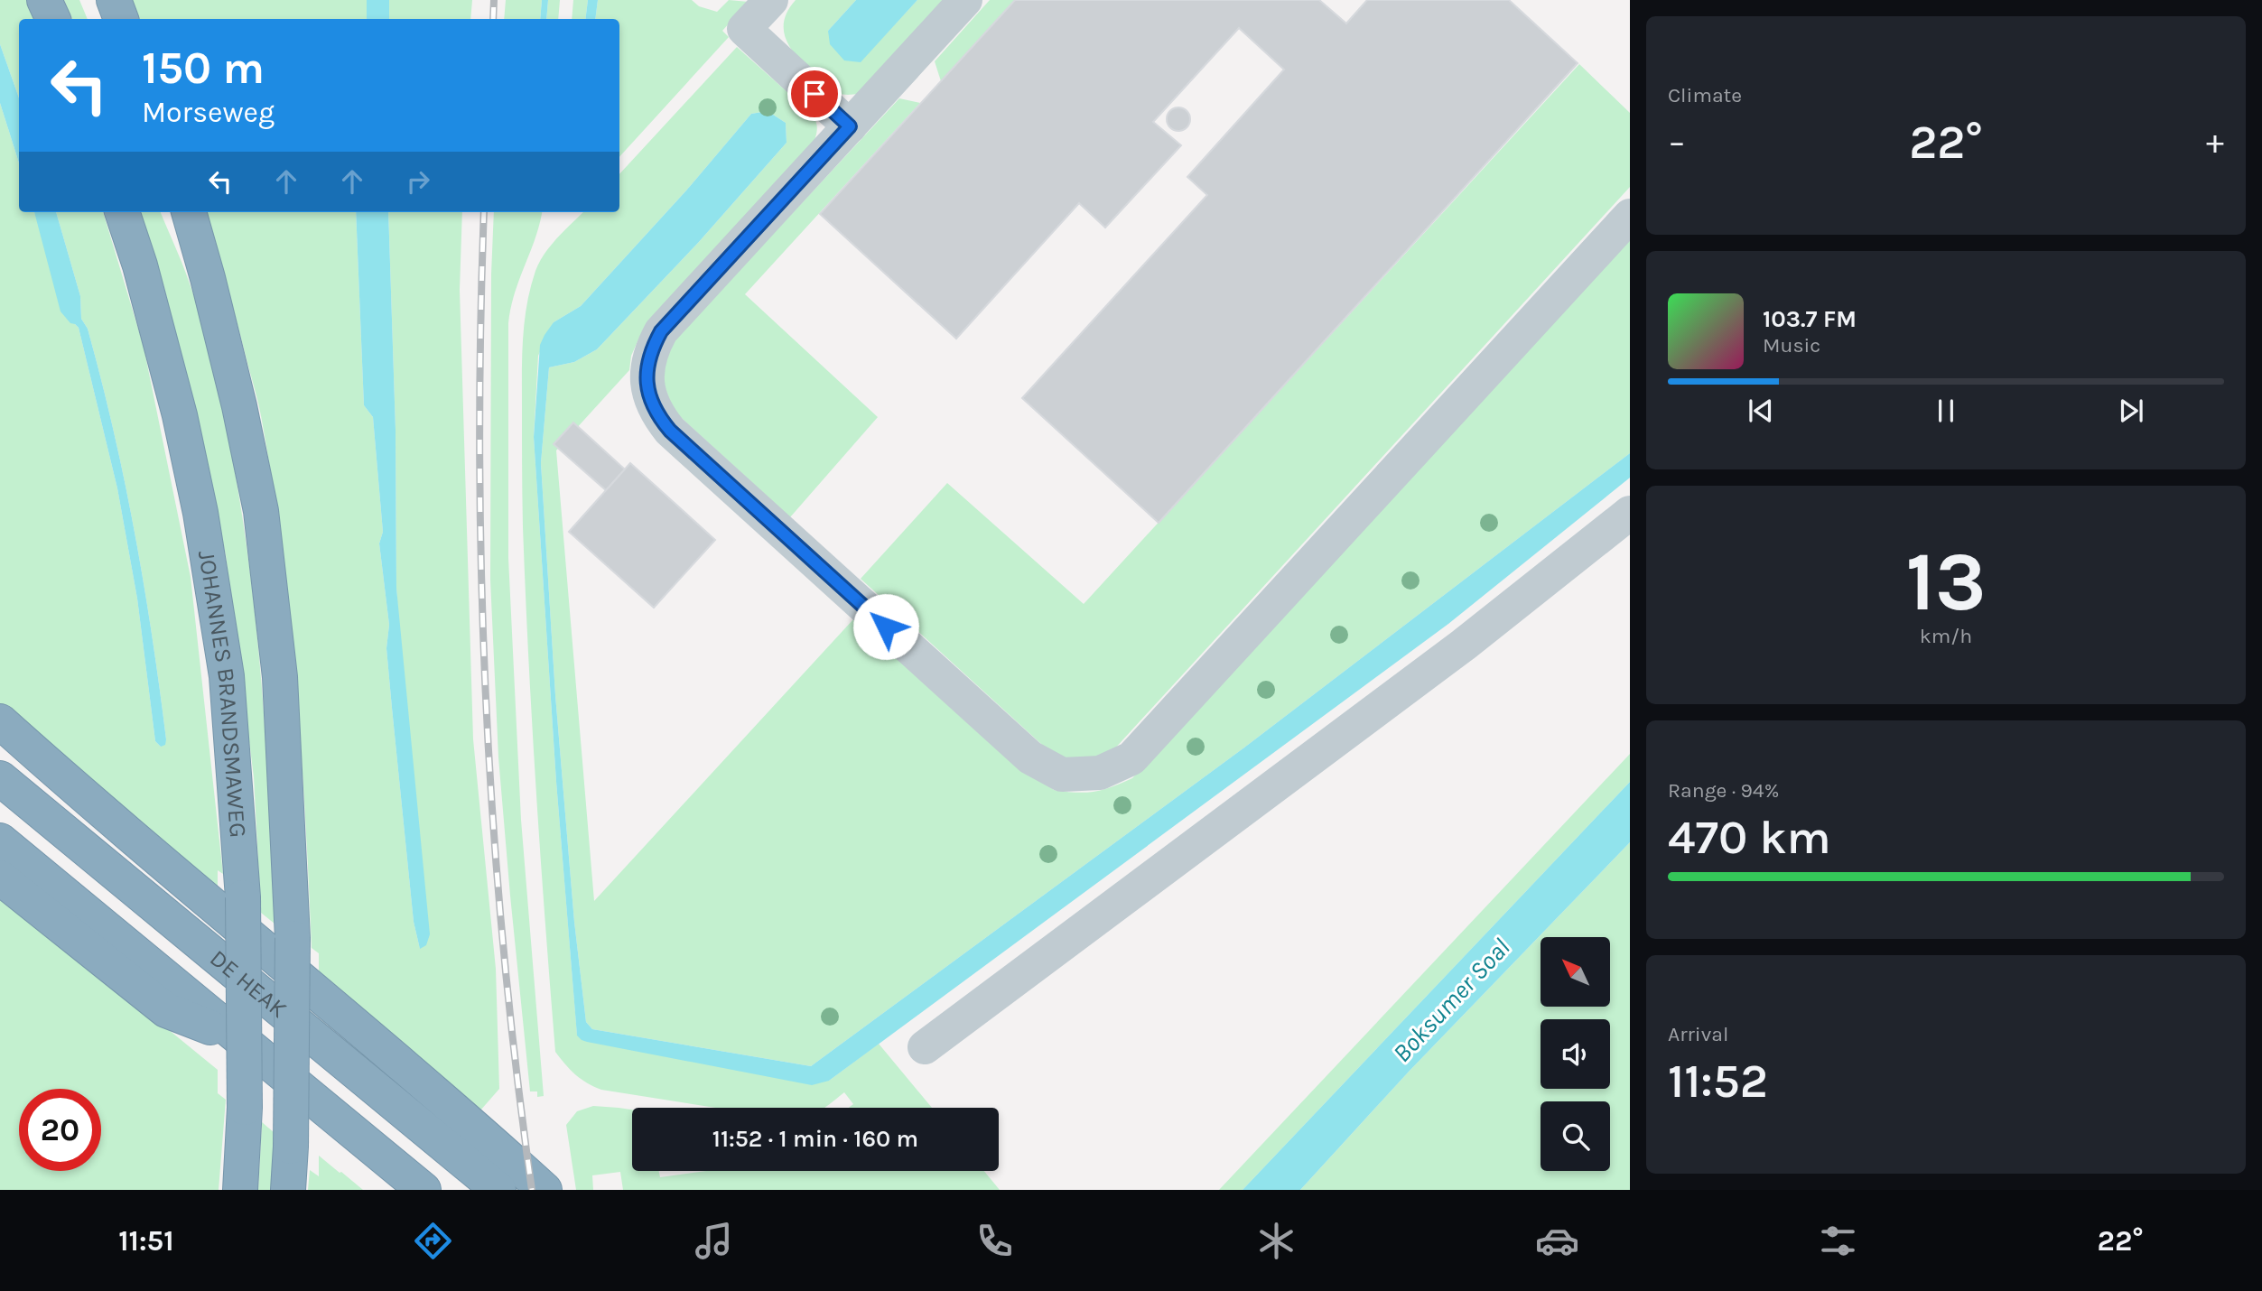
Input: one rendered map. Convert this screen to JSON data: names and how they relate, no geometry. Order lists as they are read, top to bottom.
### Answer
{
  "streets": {
    "highway": ["JOHANNES BRANDSMAWEG", "DE HEAK"]
  },
  "water": ["Boksumer Soal"],
  "north": "top left",
  "page": {
    "tile": [
      "Climate",
      ["13", "km/h"],
      ["Range · 94%", "470 km"],
      ["Arrival", "11:52"]
    ],
    "turn": ["150 m", "Morseweg"],
    "heat": ["−", "22°", "+"],
    "song": ["103.7 FM", "Music"],
    "limit": "20",
    "trip": "11:52 · 1 min · 160 m",
    "tabs": ["11:51", "22°"]
  }
}
